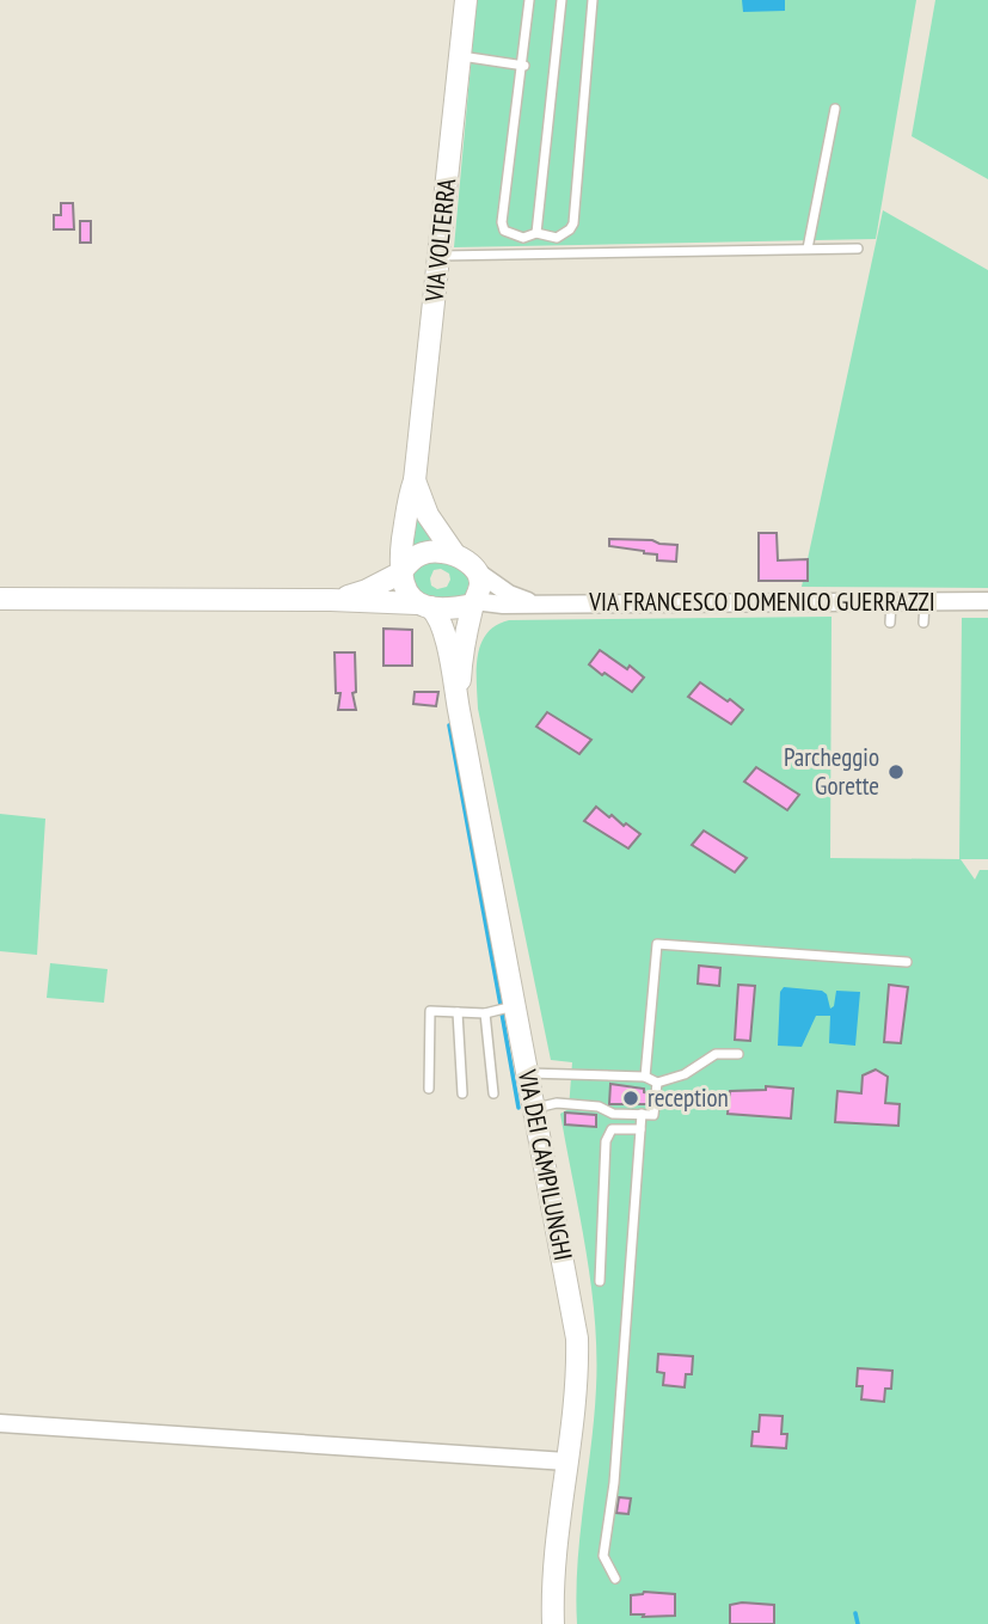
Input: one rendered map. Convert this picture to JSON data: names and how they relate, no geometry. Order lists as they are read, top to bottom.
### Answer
{
  "streets": {
    "street": ["VIA VOLTERRA", "VIA FRANCESCO DOMENICO GUERRAZZI", "VIA DEI CAMPILUNGHI"]
  },
  "crossings": [
    ["VIA VOLTERRA", "VIA FRANCESCO DOMENICO GUERRAZZI"],
    ["VIA VOLTERRA", "VIA DEI CAMPILUNGHI"],
    ["VIA FRANCESCO DOMENICO GUERRAZZI", "VIA DEI CAMPILUNGHI"]
  ],
  "places": ["Parcheggio Gorette", "reception"]
}
